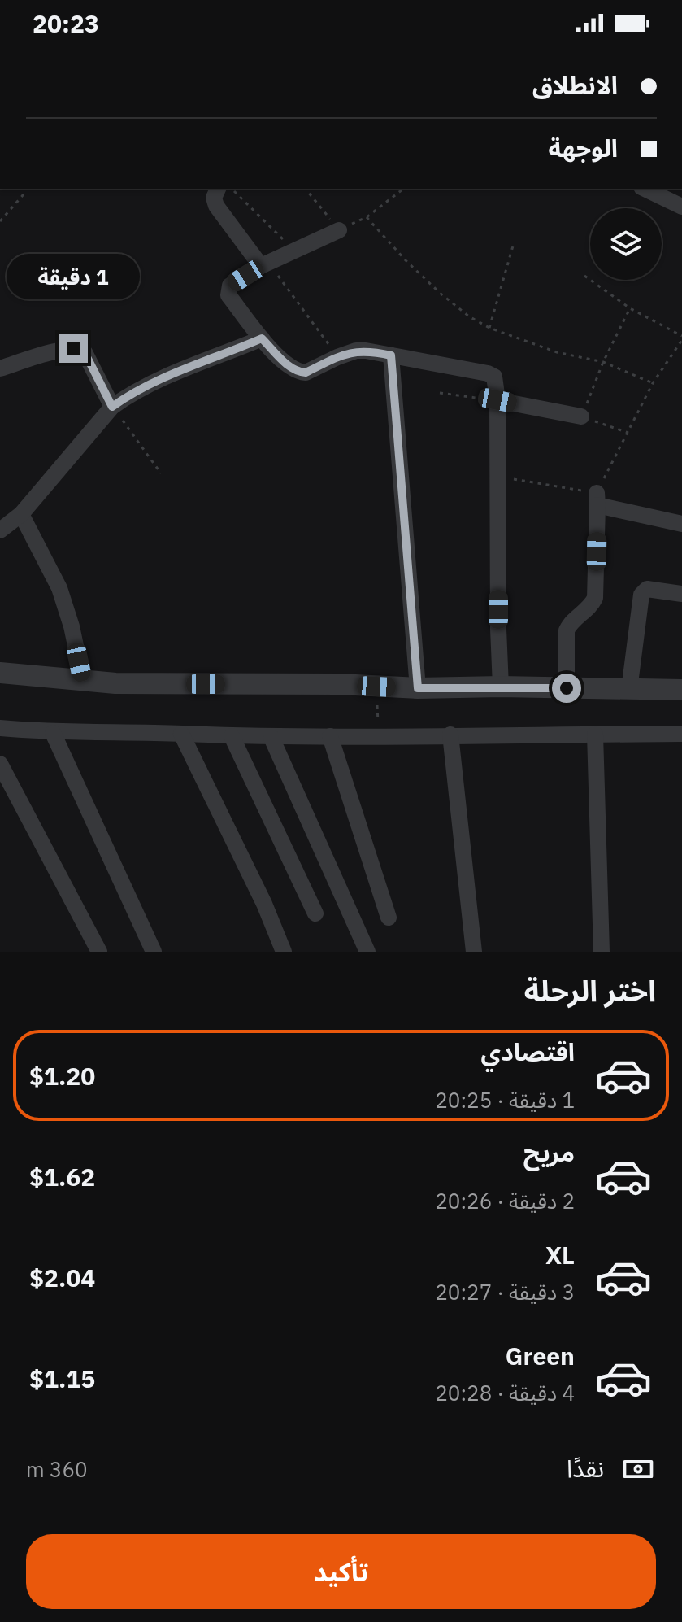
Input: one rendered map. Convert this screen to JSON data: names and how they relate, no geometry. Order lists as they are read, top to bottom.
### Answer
{
  "page": {
    "status": "20:23",
    "banner": ["الانطلاق", "الوجهة"],
    "bubble": "1 دقيقة",
    "heading": "اختر الرحلة",
    "list": [
      {
        "name": "اقتصادي",
        "note": "1 دقيقة · 20:25",
        "value": "$1.20"
      },
      {
        "name": "مريح",
        "note": "2 دقيقة · 20:26",
        "value": "$1.62"
      },
      {
        "name": "XL",
        "note": "3 دقيقة · 20:27",
        "value": "$2.04"
      },
      {
        "name": "Green",
        "note": "4 دقيقة · 20:28",
        "value": "$1.15"
      }
    ],
    "pay": ["نقدًا", "360 m"],
    "buttons": "تأكيد"
  }
}
